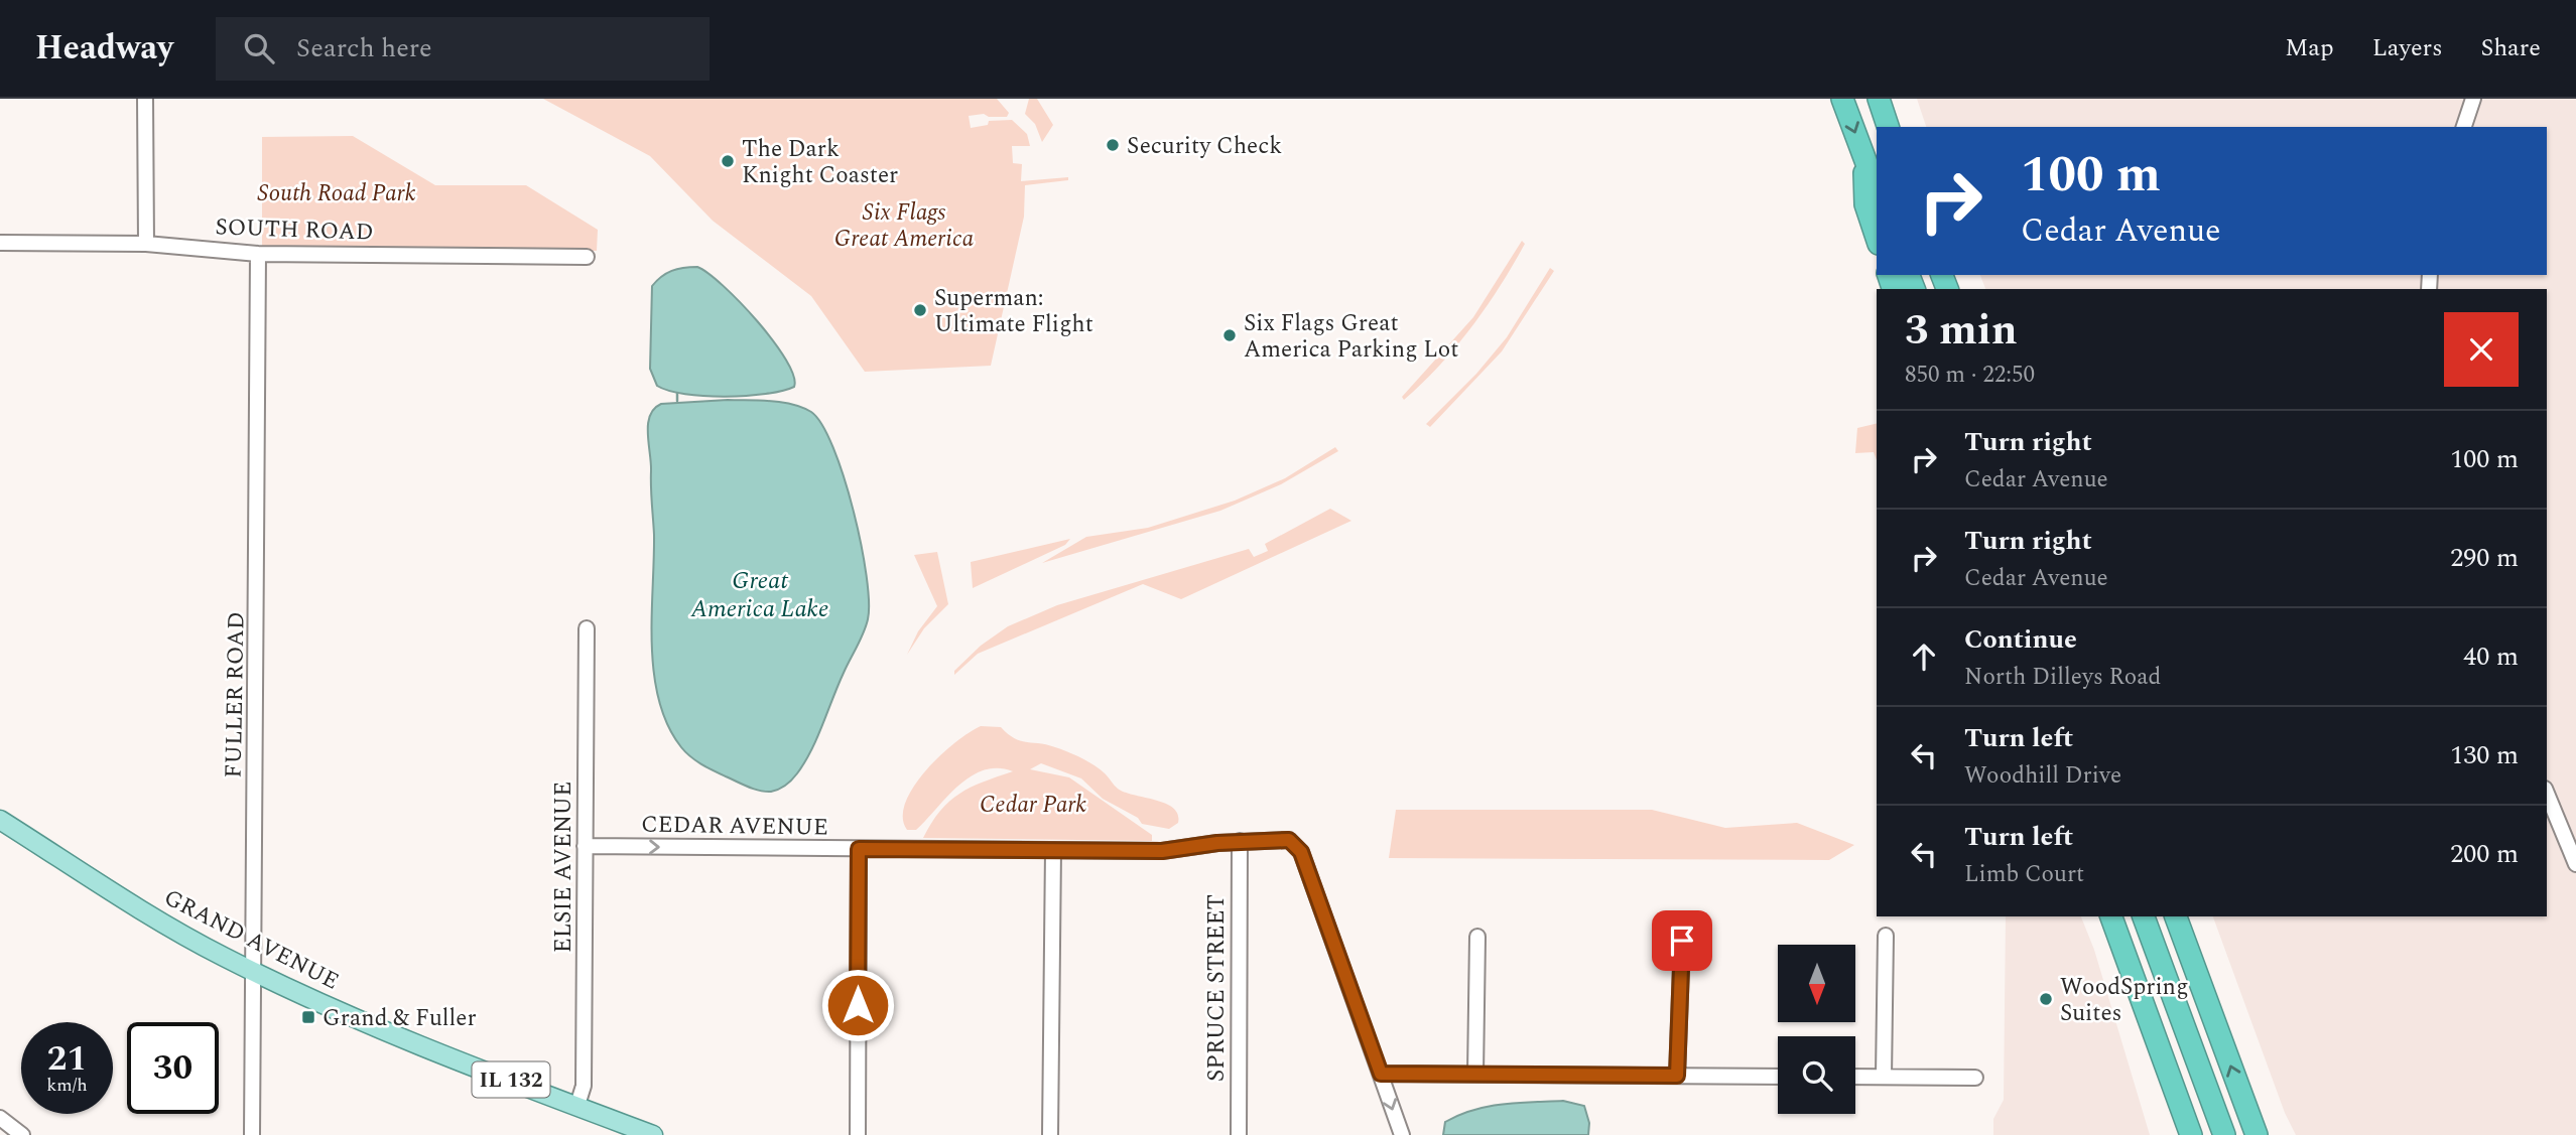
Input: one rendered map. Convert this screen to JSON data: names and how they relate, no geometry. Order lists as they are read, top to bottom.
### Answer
{
  "streets": {
    "main road": ["GRAND AVENUE", "IL 132"],
    "street": [
      "SOUTH ROAD",
      "FULLER ROAD",
      "CEDAR AVENUE",
      "ELSIE AVENUE",
      "SPRUCE STREET"
    ]
  },
  "crossings": [
    ["SOUTH ROAD", "FULLER ROAD"],
    ["FULLER ROAD", "GRAND AVENUE"],
    ["CEDAR AVENUE", "ELSIE AVENUE"],
    ["CEDAR AVENUE", "SPRUCE STREET"],
    ["ELSIE AVENUE", "GRAND AVENUE"]
  ],
  "water": ["Great America Lake"],
  "parks": ["South Road Park", "Six Flags Great America", "Cedar Park"],
  "places": {
    "other": [
      "Security Check",
      "The Dark Knight Coaster",
      "Superman: Ultimate Flight",
      "Six Flags Great America Parking Lot",
      "WoodSpring Suites"
    ],
    "transit": ["Grand & Fuller"]
  },
  "north": "bottom",
  "page": {
    "header": "Headway",
    "search": "Search here",
    "nav": ["Map", "Layers", "Share"],
    "turn": ["100 m", "Cedar Avenue"],
    "heading": ["3 min", "850 m · 22:50"],
    "list": [
      {
        "name": "Turn right",
        "note": "Cedar Avenue",
        "value": "100 m"
      },
      {
        "name": "Turn right",
        "note": "Cedar Avenue",
        "value": "290 m"
      },
      {
        "name": "Continue",
        "note": "North Dilleys Road",
        "value": "40 m"
      },
      {
        "name": "Turn left",
        "note": "Woodhill Drive",
        "value": "130 m"
      },
      {
        "name": "Turn left",
        "note": "Limb Court",
        "value": "200 m"
      }
    ],
    "speed": "21 km/h",
    "limit": "30"
  }
}
